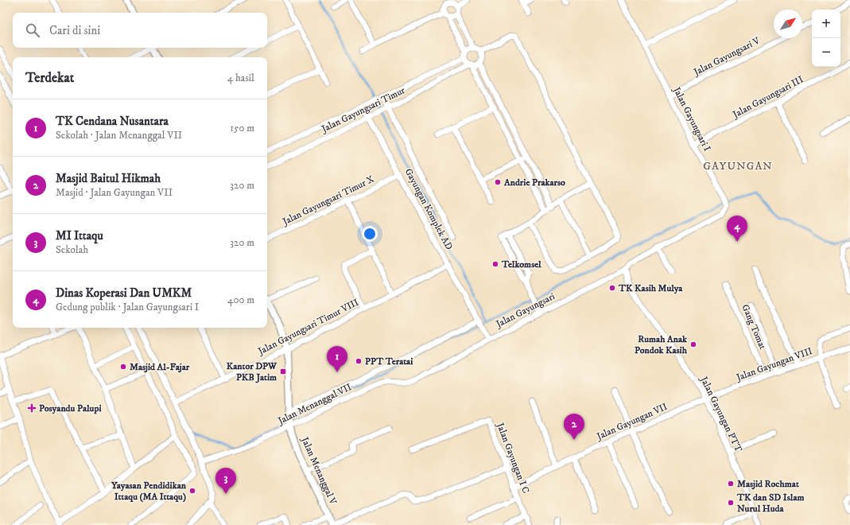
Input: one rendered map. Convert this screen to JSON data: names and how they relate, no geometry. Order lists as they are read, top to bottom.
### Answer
{
  "streets": {
    "street": [
      "Jalan Gayungsari V",
      "Jalan Gayungsari III",
      "Jalan Gayungsari Timur",
      "Jalan Gayungsari I",
      "Jalan Gayungsari Timur X",
      "Gayungan Komplek AD",
      "Jalan Gayungsari",
      "Jalan Gayungsari Timur VIII",
      "Gang Tomat",
      "Jalan Gayungan VIII",
      "Jalan Menanggal VII",
      "Jalan Gayungan PTT",
      "Jalan Gayungan VII",
      "Jalan Gayungan I C",
      "Jalan Menanggal V"
    ]
  },
  "crossings": [
    ["Jalan Gayungsari V", "Jalan Gayungsari I"],
    ["Jalan Gayungsari III", "Jalan Gayungsari I"],
    ["Jalan Gayungsari Timur", "Gayungan Komplek AD"],
    ["Jalan Gayungsari I", "Jalan Gayungsari"],
    ["Jalan Gayungsari I", "Jalan Gayungan PTT"],
    ["Jalan Gayungsari Timur X", "Gayungan Komplek AD"],
    ["Gayungan Komplek AD", "Jalan Gayungsari"],
    ["Gayungan Komplek AD", "Jalan Gayungsari Timur VIII"],
    ["Jalan Gayungsari", "Jalan Menanggal VII"],
    ["Jalan Gayungsari", "Jalan Gayungan PTT"],
    ["Jalan Gayungsari Timur VIII", "Jalan Menanggal V"],
    ["Gang Tomat", "Jalan Gayungan VIII"],
    ["Jalan Gayungan VIII", "Jalan Gayungan PTT"],
    ["Jalan Gayungan VIII", "Jalan Gayungan VII"],
    ["Jalan Menanggal VII", "Jalan Menanggal V"],
    ["Jalan Gayungan PTT", "Jalan Gayungan VII"],
    ["Jalan Gayungan VII", "Jalan Gayungan I C"]
  ],
  "districts": ["GAYUNGAN"],
  "places": {
    "other": [
      "Andrie Prakarso",
      "Telkomsel",
      "TK Kasih Mulya",
      "Rumah Anak Pondok Kasih",
      "PPT Teratai",
      "Masjid Al-Fajar",
      "Masjid Rochmat",
      "Yayasan Pendidikan Ittaqu (MA Ittaqu)",
      "TK dan SD Islam Nurul Huda"
    ],
    "transit": ["Kantor DPW PKB Jatim"],
    "health": ["Posyandu Palupi"]
  },
  "north": "top right",
  "page": {
    "map_buttons": ["+", "−"],
    "search": "Cari di sini",
    "heading": ["Terdekat", "4 hasil"],
    "list": [
      {
        "mark": "1",
        "name": "TK Cendana Nusantara",
        "note": "Sekolah · Jalan Menanggal VII",
        "value": "150 m"
      },
      {
        "mark": "2",
        "name": "Masjid Baitul Hikmah",
        "note": "Masjid · Jalan Gayungan VII",
        "value": "320 m"
      },
      {
        "mark": "3",
        "name": "MI Ittaqu",
        "note": "Sekolah",
        "value": "320 m"
      },
      {
        "mark": "4",
        "name": "Dinas Koperasi Dan UMKM",
        "note": "Gedung publik · Jalan Gayungsari I",
        "value": "400 m"
      }
    ],
    "pins": [
      "4",
      "1",
      "2",
      "3"
    ]
  }
}
